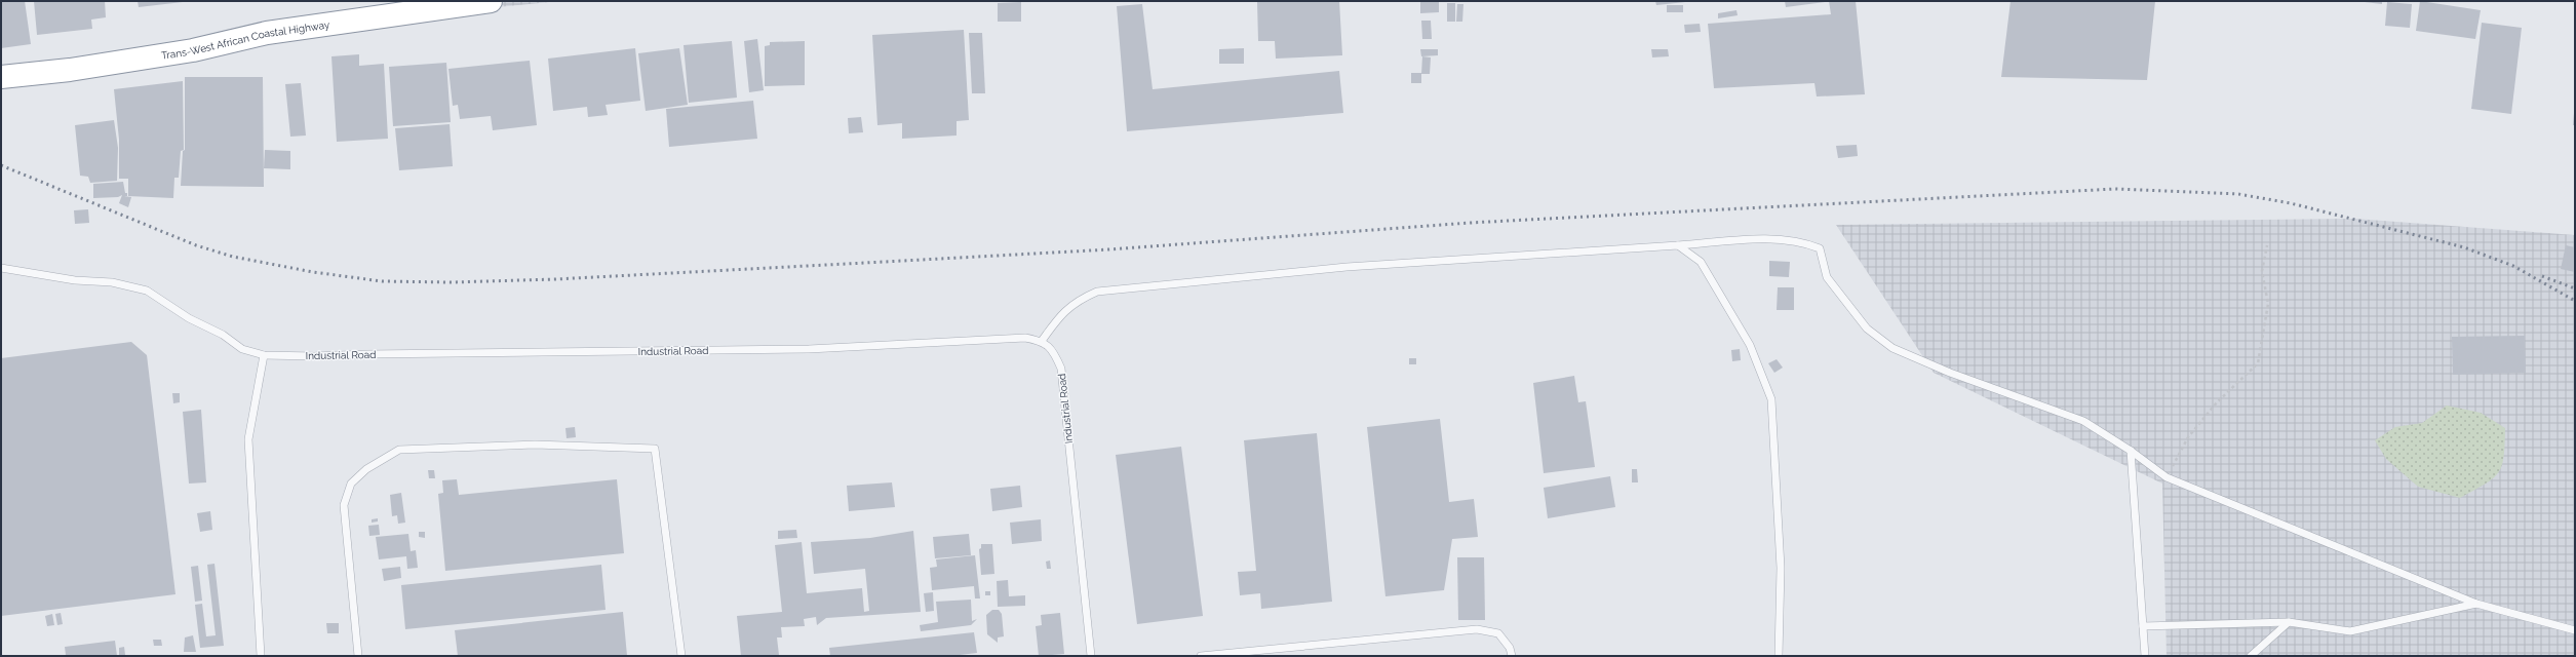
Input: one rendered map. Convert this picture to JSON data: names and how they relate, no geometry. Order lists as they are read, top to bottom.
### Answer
{
  "streets": {
    "highway": ["Trans-West African Coastal Highway"],
    "lane": ["Industrial Road"]
  }
}
